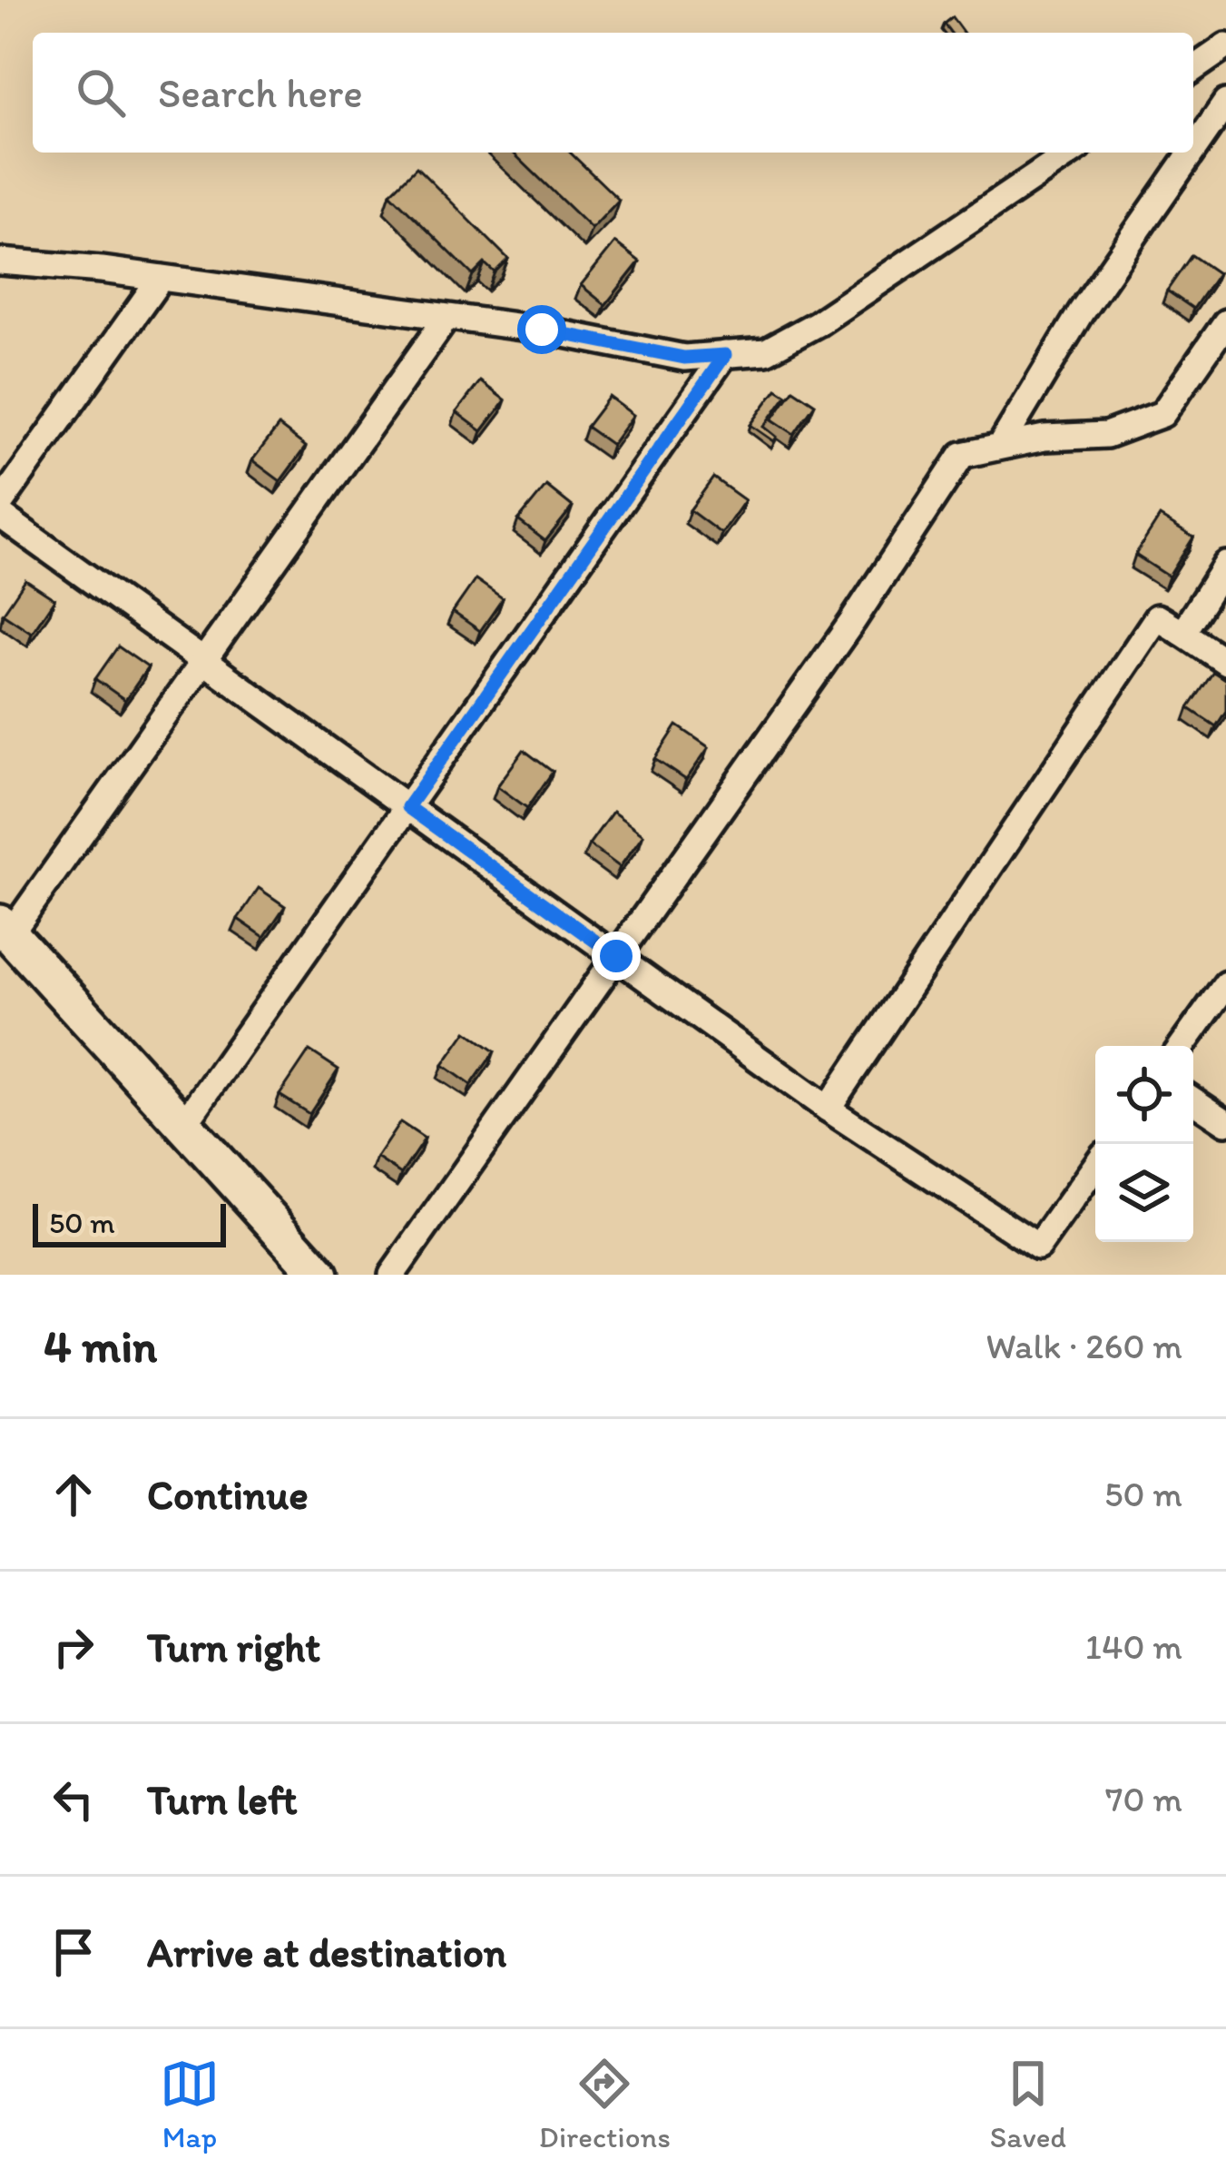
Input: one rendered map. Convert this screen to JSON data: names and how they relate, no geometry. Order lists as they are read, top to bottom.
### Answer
{
  "scale_bar": "50 m",
  "page": {
    "search": "Search here",
    "scale": "50 m",
    "heading": ["4 min", "Walk · 260 m"],
    "list": [
      ["Continue", "50 m"],
      ["Turn right", "140 m"],
      ["Turn left", "70 m"],
      "Arrive at destination"
    ],
    "nav": ["Map", "Directions", "Saved"]
  }
}
